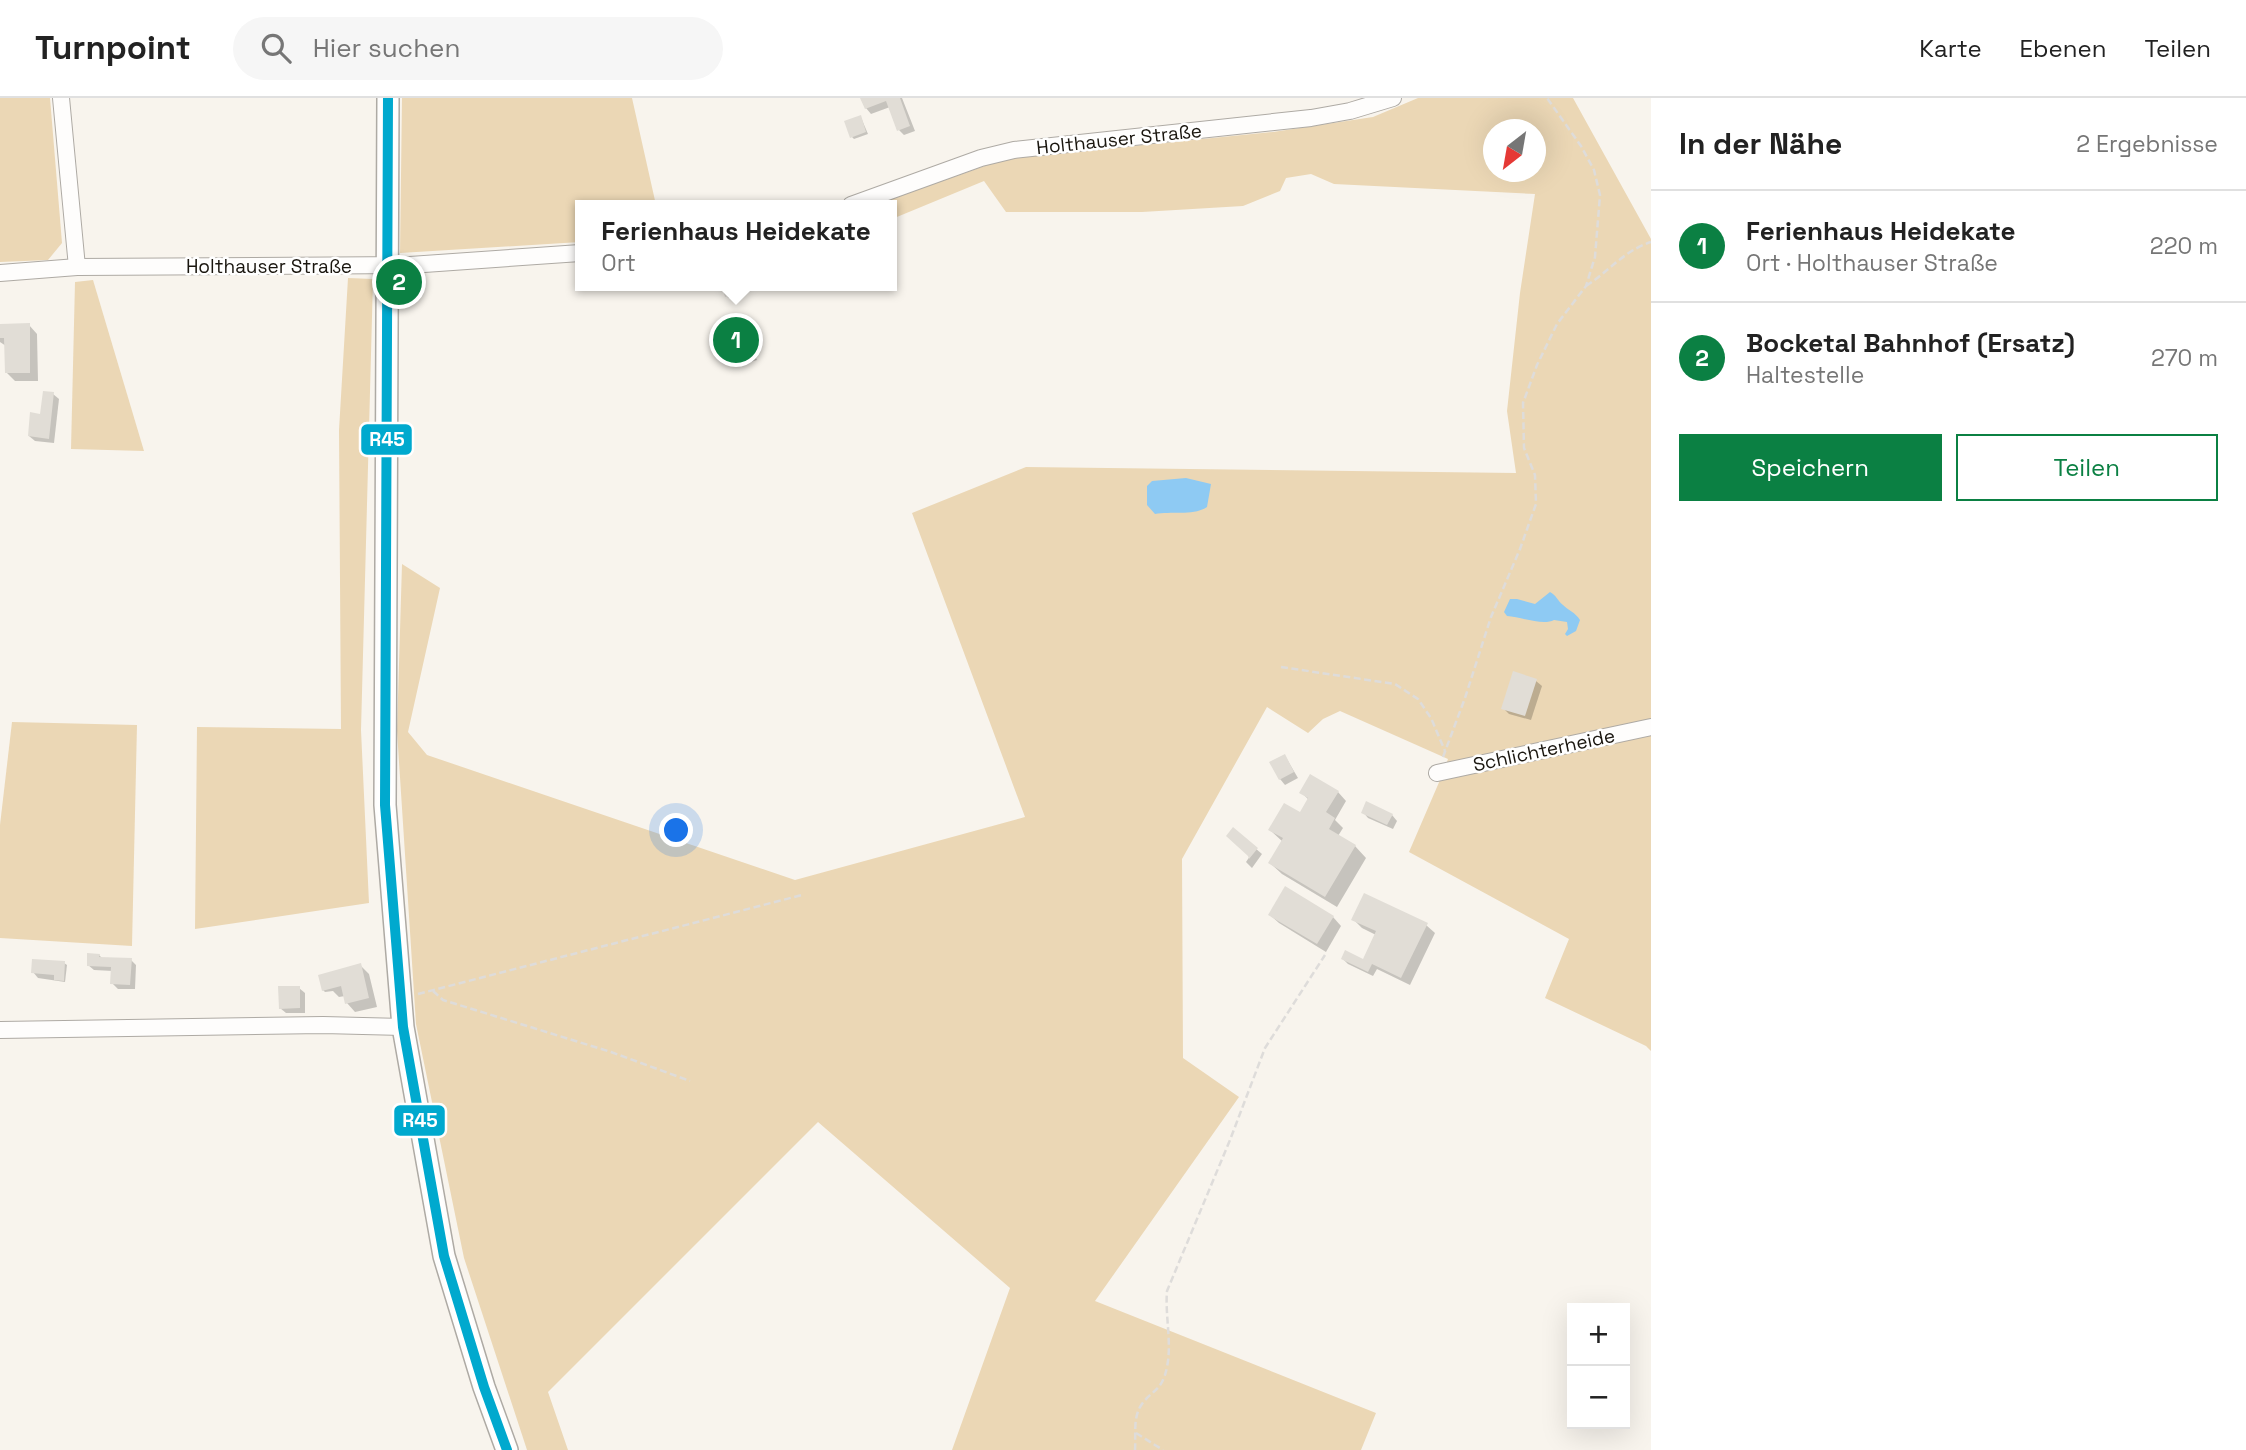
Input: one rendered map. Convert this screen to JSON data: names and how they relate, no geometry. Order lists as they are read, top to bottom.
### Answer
{
  "streets": {
    "street": ["Holthauser Straße", "Schlichterheide"]
  },
  "lines": ["transit line R45"],
  "north": "bottom left",
  "page": {
    "header": "Turnpoint",
    "search": "Hier suchen",
    "nav": ["Karte", "Ebenen", "Teilen"],
    "heading": ["In der Nähe", "2 Ergebnisse"],
    "list": [
      {
        "mark": "1",
        "name": "Ferienhaus Heidekate",
        "note": "Ort · Holthauser Straße",
        "value": "220 m"
      },
      {
        "mark": "2",
        "name": "Bocketal Bahnhof (Ersatz)",
        "note": "Haltestelle",
        "value": "270 m"
      }
    ],
    "popup": ["Ferienhaus Heidekate", "Ort"],
    "pins": ["2", "1"],
    "buttons": ["Speichern", "Teilen"],
    "map_buttons": ["+", "−"]
  }
}
